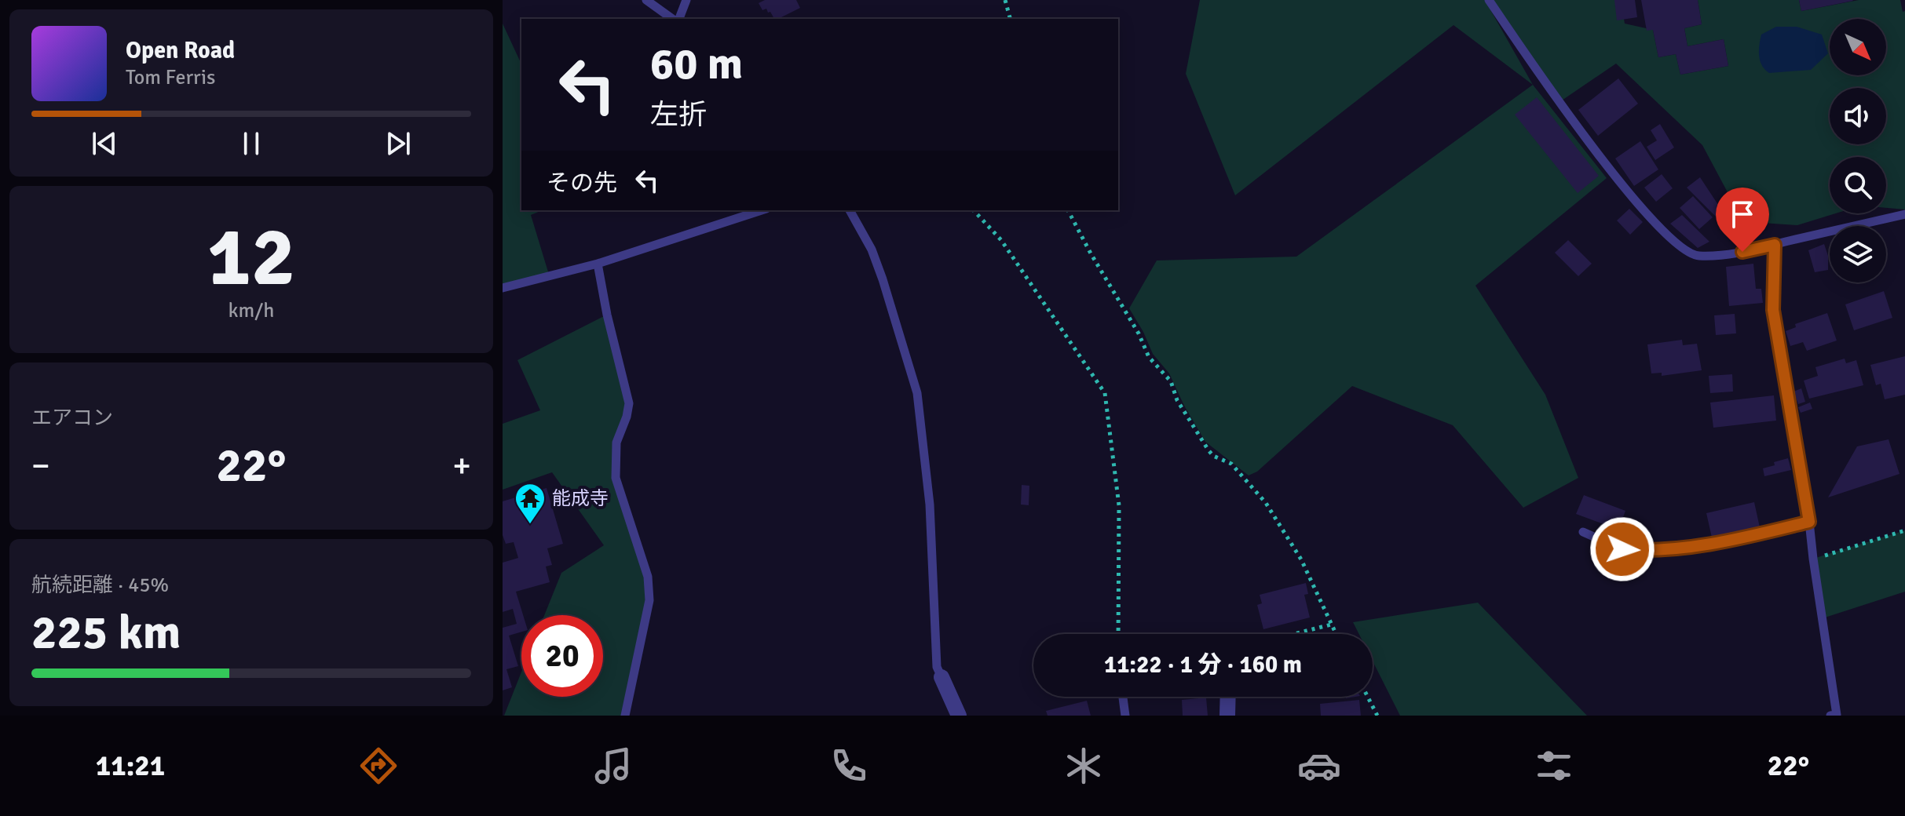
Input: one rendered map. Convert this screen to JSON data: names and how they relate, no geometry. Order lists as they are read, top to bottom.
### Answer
{
  "places": {
    "temple": ["能成寺"]
  },
  "north": "bottom right",
  "page": {
    "turn": ["60 m", "左折"],
    "song": ["Open Road", "Tom Ferris"],
    "then": "その先",
    "tile": [
      ["12", "km/h"],
      "エアコン",
      ["航続距離 · 45%", "225 km"]
    ],
    "heat": ["−", "22°", "+"],
    "limit": "20",
    "trip": "11:22 · 1 分 · 160 m",
    "tabs": ["11:21", "22°"]
  }
}
